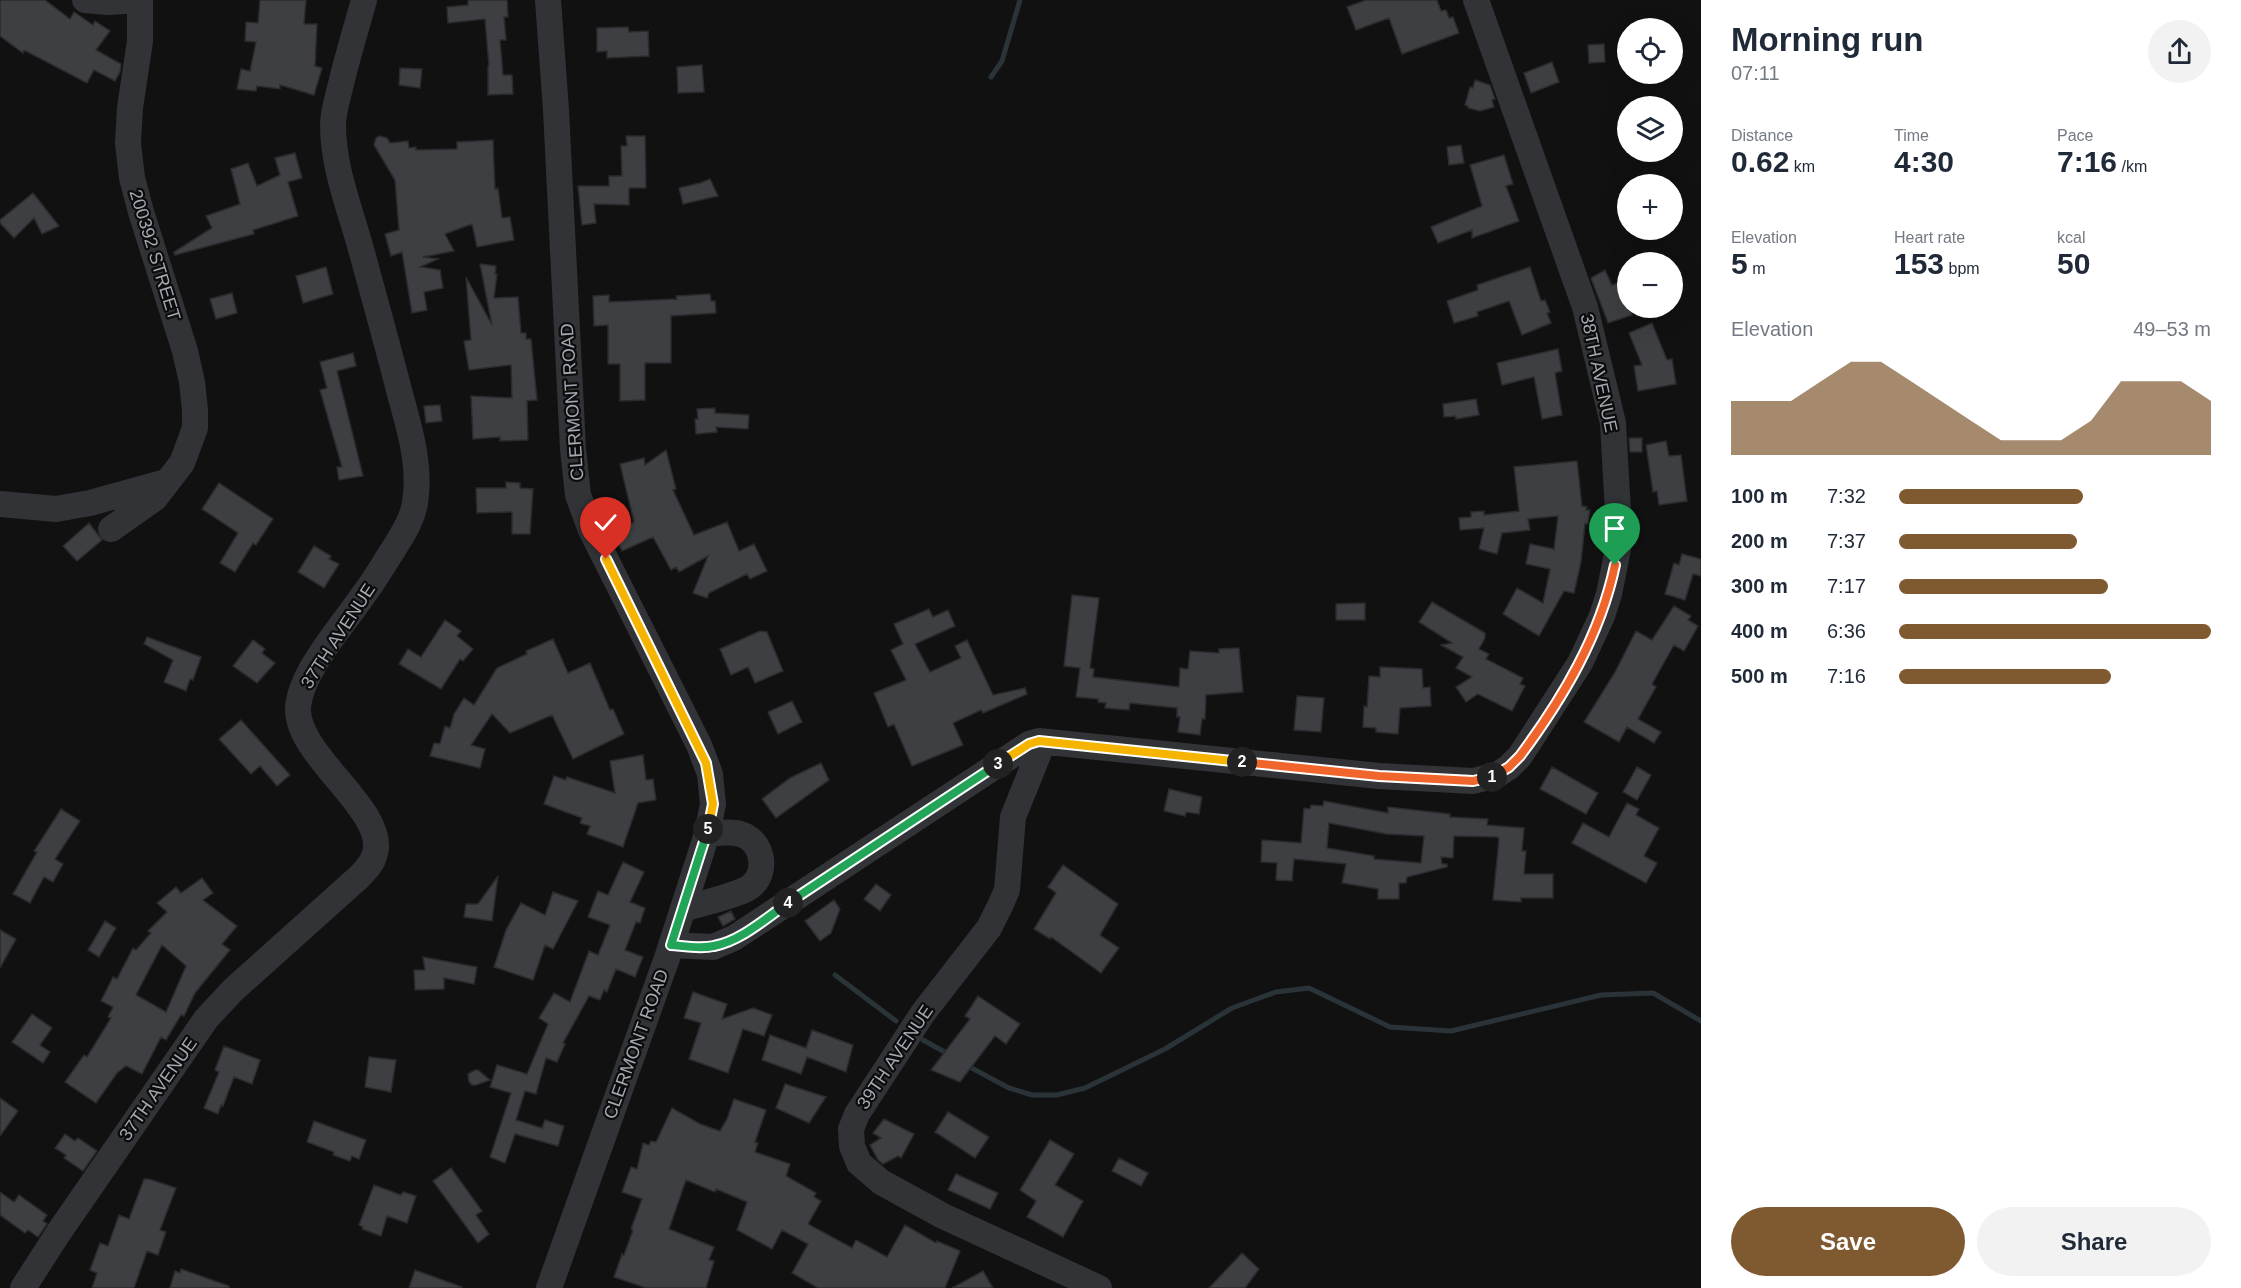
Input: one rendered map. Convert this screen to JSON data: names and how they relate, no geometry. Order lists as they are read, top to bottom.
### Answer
{
  "streets": {
    "street": [
      "200392 STREET",
      "38TH AVENUE",
      "CLERMONT ROAD",
      "37TH AVENUE",
      "39TH AVENUE"
    ]
  },
  "crossings": [
    ["38TH AVENUE", "39TH AVENUE"]
  ],
  "page": {
    "heading": ["Morning run", "07:11"],
    "map_buttons": ["+", "−"],
    "stats": [
      ["Distance", "0.62 km"],
      ["Time", "4:30"],
      ["Pace", "7:16 /km"],
      ["Elevation", "5 m"],
      ["Heart rate", "153 bpm"],
      ["kcal", "50"]
    ],
    "chart": ["Elevation", "49–53 m"],
    "list": [
      {
        "name": "100 m",
        "note": "7:32"
      },
      {
        "name": "200 m",
        "note": "7:37"
      },
      {
        "name": "300 m",
        "note": "7:17"
      },
      {
        "name": "400 m",
        "note": "6:36"
      },
      {
        "name": "500 m",
        "note": "7:16"
      }
    ],
    "pins": [
      "2",
      "3",
      "1",
      "5",
      "4"
    ],
    "buttons": ["Save", "Share"]
  }
}
